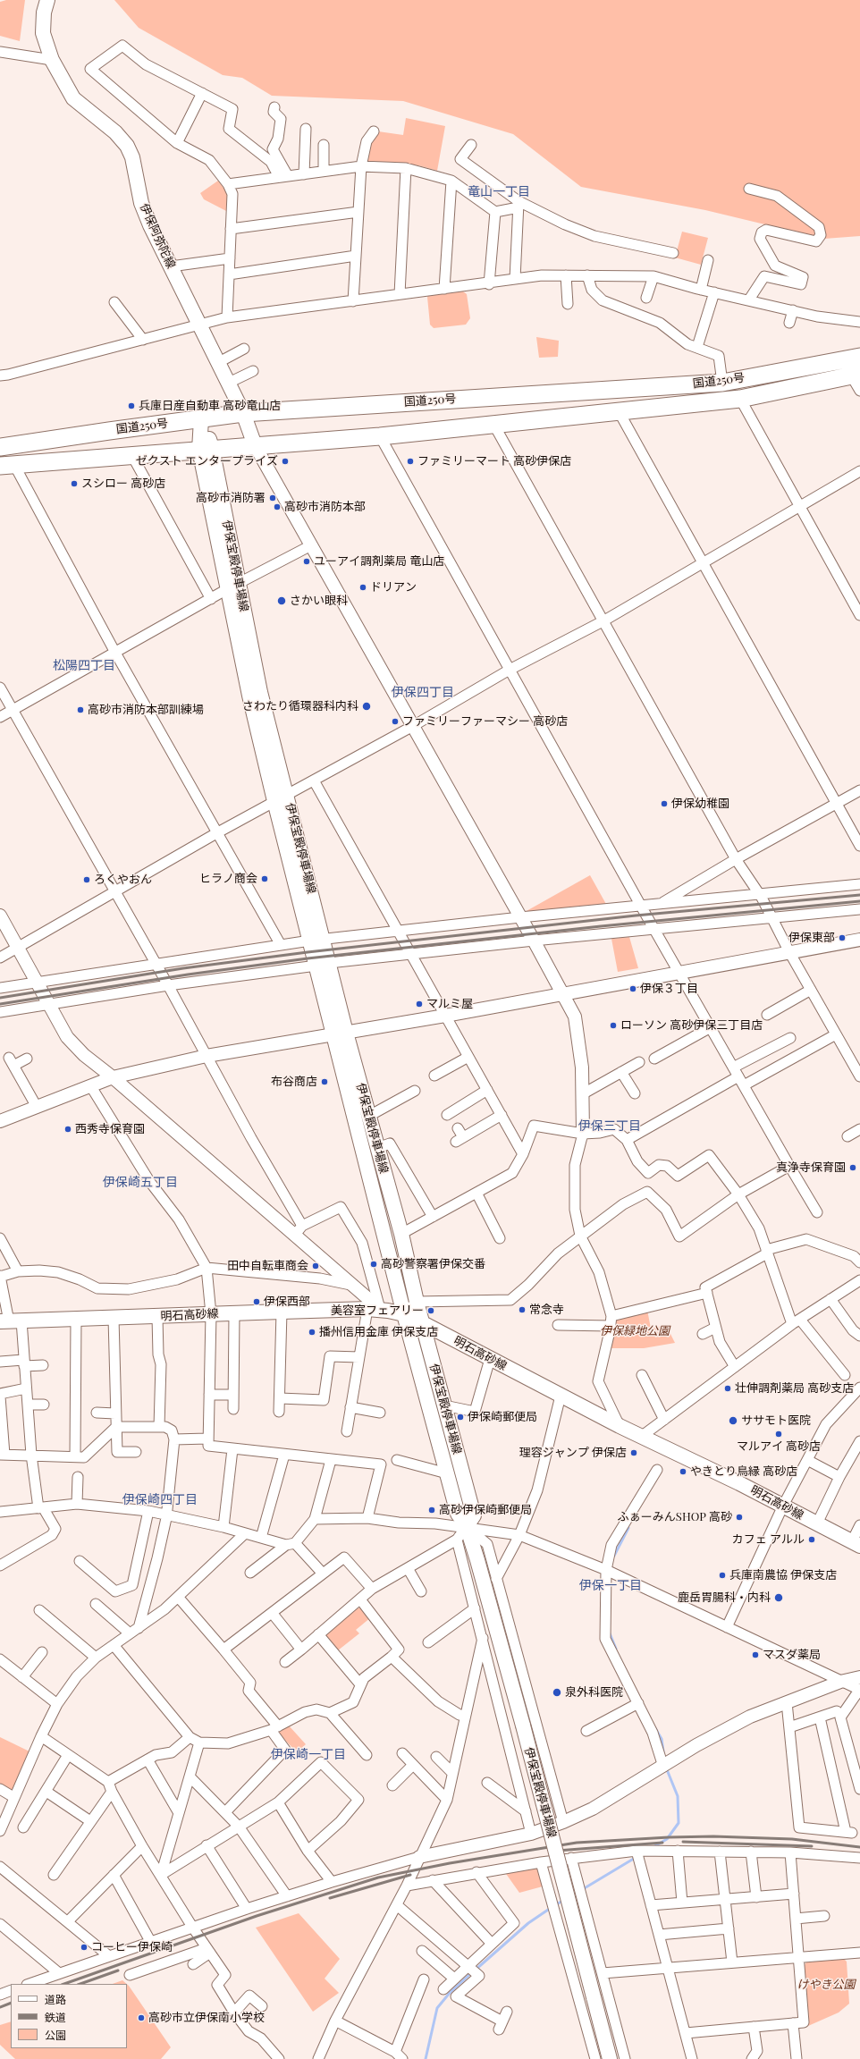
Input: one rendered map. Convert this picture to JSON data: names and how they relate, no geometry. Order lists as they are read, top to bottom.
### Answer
{
  "streets": {
    "highway": ["国道250号"],
    "main road": ["伊保阿弥陀線", "伊保宝殿停車場線", "明石高砂線"]
  },
  "crossings": [
    ["伊保阿弥陀線", "国道250号"],
    ["国道250号", "伊保宝殿停車場線"],
    ["伊保宝殿停車場線", "明石高砂線"]
  ],
  "districts": [
    "竜山一丁目",
    "松陽四丁目",
    "伊保四丁目",
    "伊保三丁目",
    "伊保崎五丁目",
    "伊保崎四丁目",
    "伊保一丁目",
    "伊保崎一丁目"
  ],
  "parks": ["伊保緑地公園", "けやき公園"],
  "places": [
    "兵庫日産自動車 高砂竜山店",
    "ゼクスト エンタープライズ",
    "ファミリーマート 高砂伊保店",
    "スシロー 高砂店",
    "高砂市消防署",
    "高砂市消防本部",
    "ユーアイ調剤薬局 竜山店",
    "ドリアン",
    "さかい眼科",
    "さわたり循環器科内科",
    "高砂市消防本部訓練場",
    "ファミリーファーマシー 高砂店",
    "伊保幼稚園",
    "ヒラノ商会",
    "ろくやおん",
    "伊保東部",
    "伊保３丁目",
    "マルミ屋",
    "ローソン 高砂伊保三丁目店",
    "布谷商店",
    "西秀寺保育園",
    "真浄寺保育園",
    "高砂警察署伊保交番",
    "田中自転車商会",
    "伊保西部",
    "常念寺",
    "美容室フェアリー",
    "播州信用金庫 伊保支店",
    "壮伸調剤薬局 高砂支店",
    "伊保崎郵便局",
    "ササモト医院",
    "マルアイ 高砂店",
    "理容ジャンプ 伊保店",
    "やきとり鳥縁 高砂店",
    "高砂伊保崎郵便局",
    "ふぁーみんSHOP 高砂",
    "カフェ アルル",
    "兵庫南農協 伊保支店",
    "鹿岳胃腸科・内科",
    "マスダ薬局",
    "泉外科医院",
    "コーヒー伊保崎",
    "高砂市立伊保南小学校"
  ],
  "legend": ["道路", "鉄道", "公園"]
}
